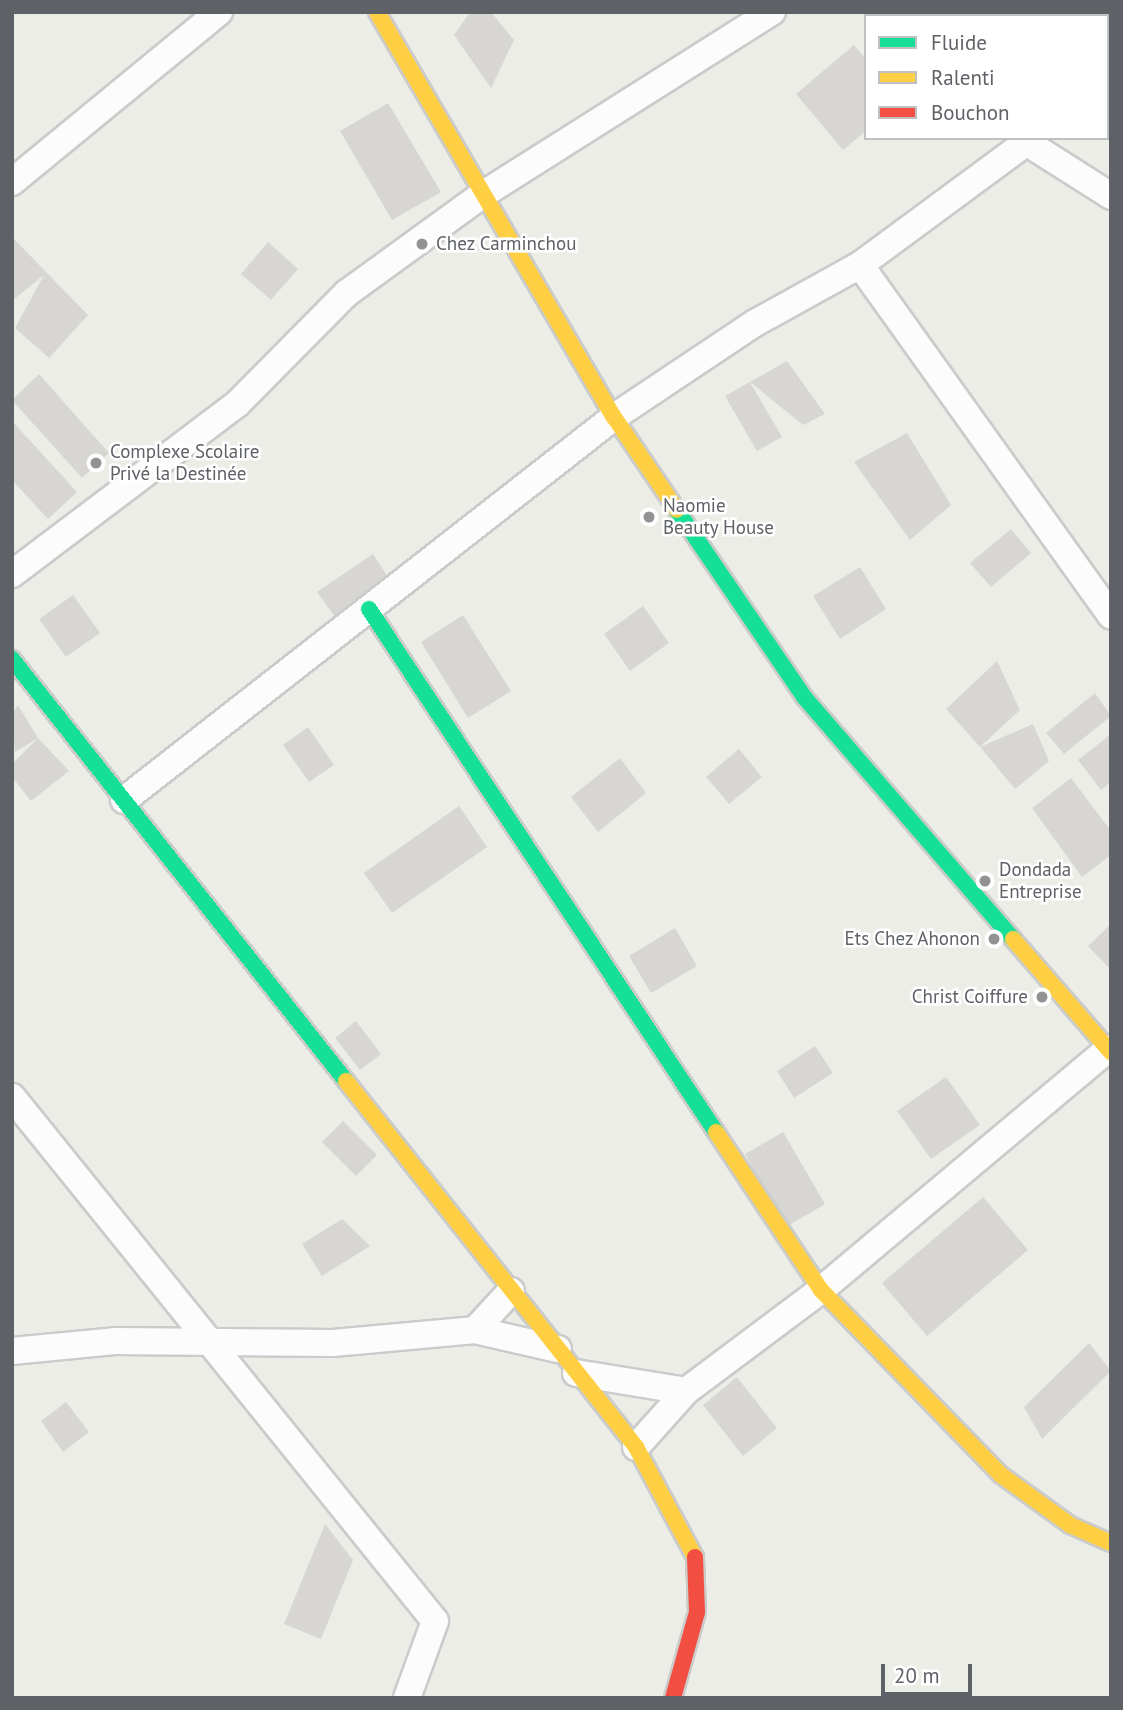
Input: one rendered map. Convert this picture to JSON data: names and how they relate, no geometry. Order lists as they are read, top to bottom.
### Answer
{
  "places": [
    "Chez Carminchou",
    "Complexe Scolaire Privé la Destinée",
    "Naomie Beauty House",
    "Dondada Entreprise",
    "Ets Chez Ahonon",
    "Christ Coiffure"
  ],
  "legend": ["Fluide", "Ralenti", "Bouchon"],
  "scale_bar": "20 m"
}
